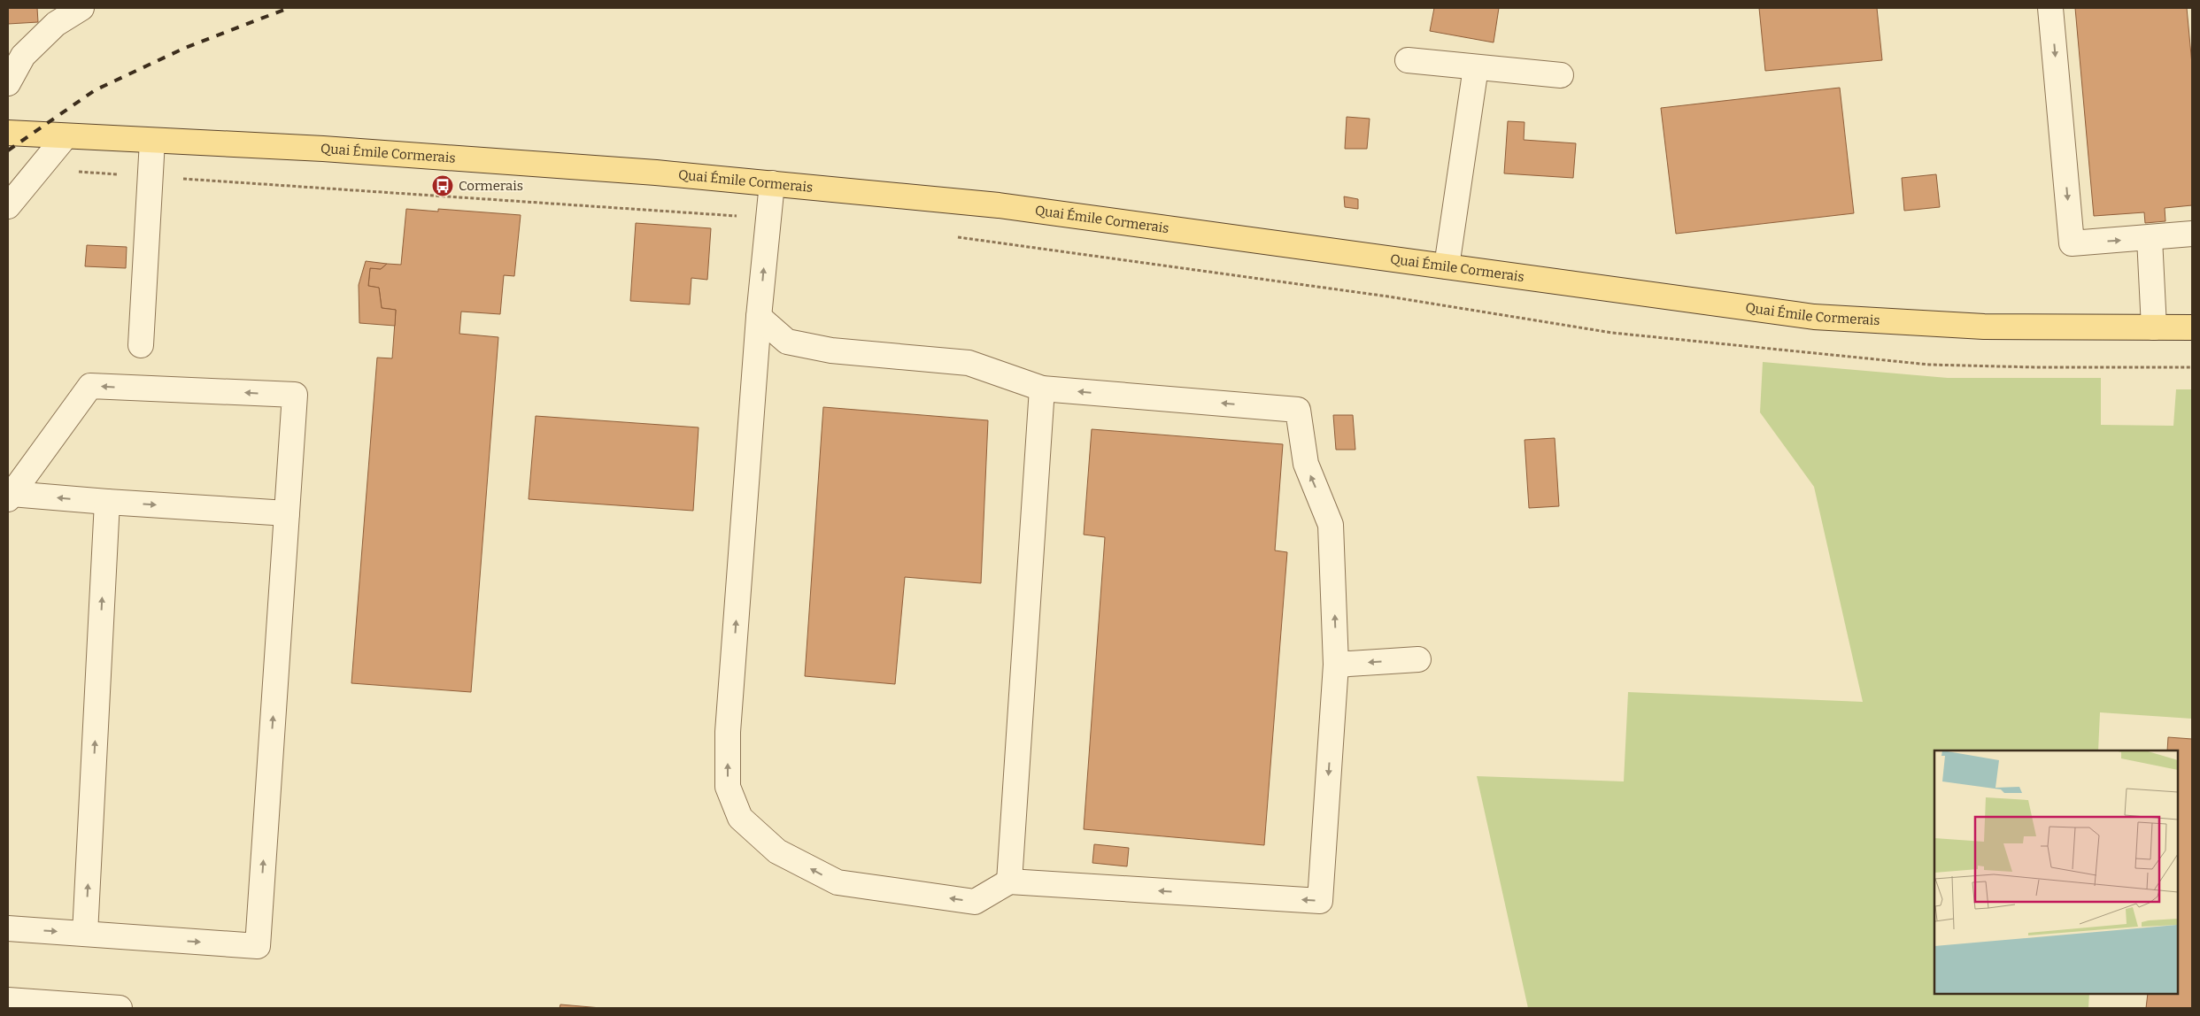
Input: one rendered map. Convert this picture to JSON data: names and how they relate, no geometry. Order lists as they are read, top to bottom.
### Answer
{
  "streets": {
    "main road": ["Quai Émile Cormerais"]
  },
  "places": {
    "bus stop": ["Cormerais"]
  }
}
